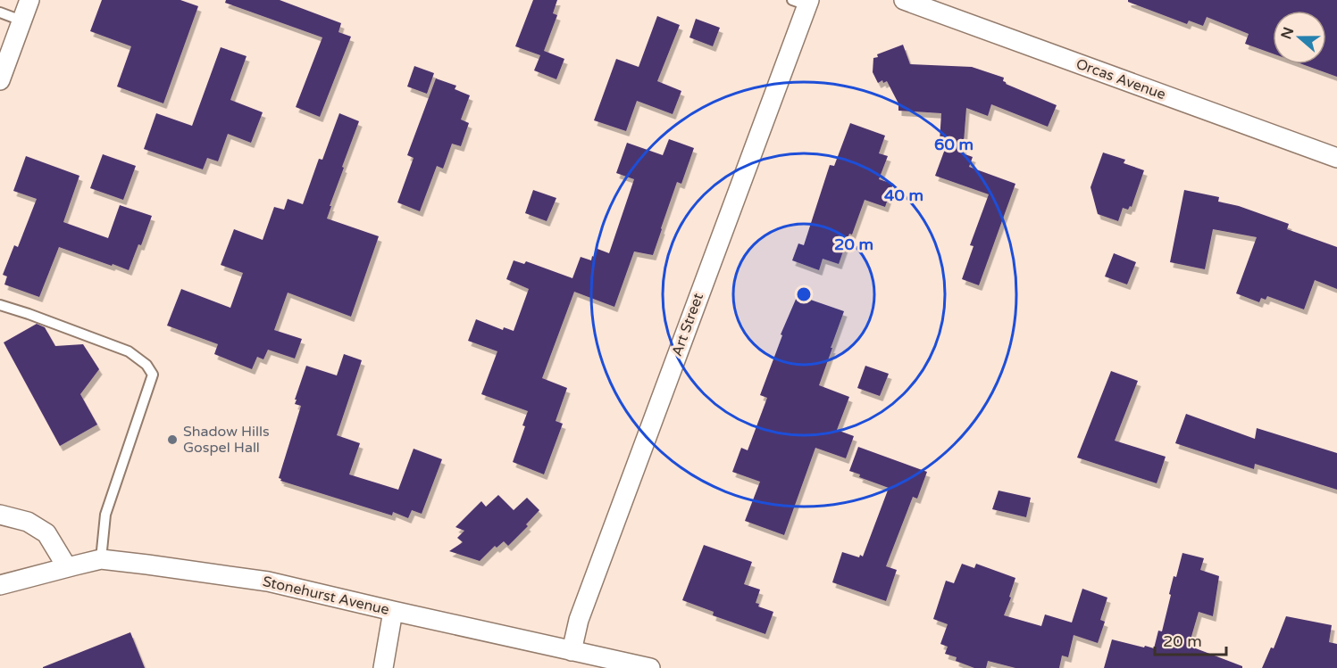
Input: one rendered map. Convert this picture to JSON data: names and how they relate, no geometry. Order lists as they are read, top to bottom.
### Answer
{
  "streets": {
    "street": ["Orcas Avenue", "Art Street", "Stonehurst Avenue"]
  },
  "crossings": [
    ["Art Street", "Stonehurst Avenue"]
  ],
  "places": ["Shadow Hills Gospel Hall"],
  "scale_bar": "20 m",
  "north": "left",
  "rings": ["60 m", "40 m", "20 m"]
}
